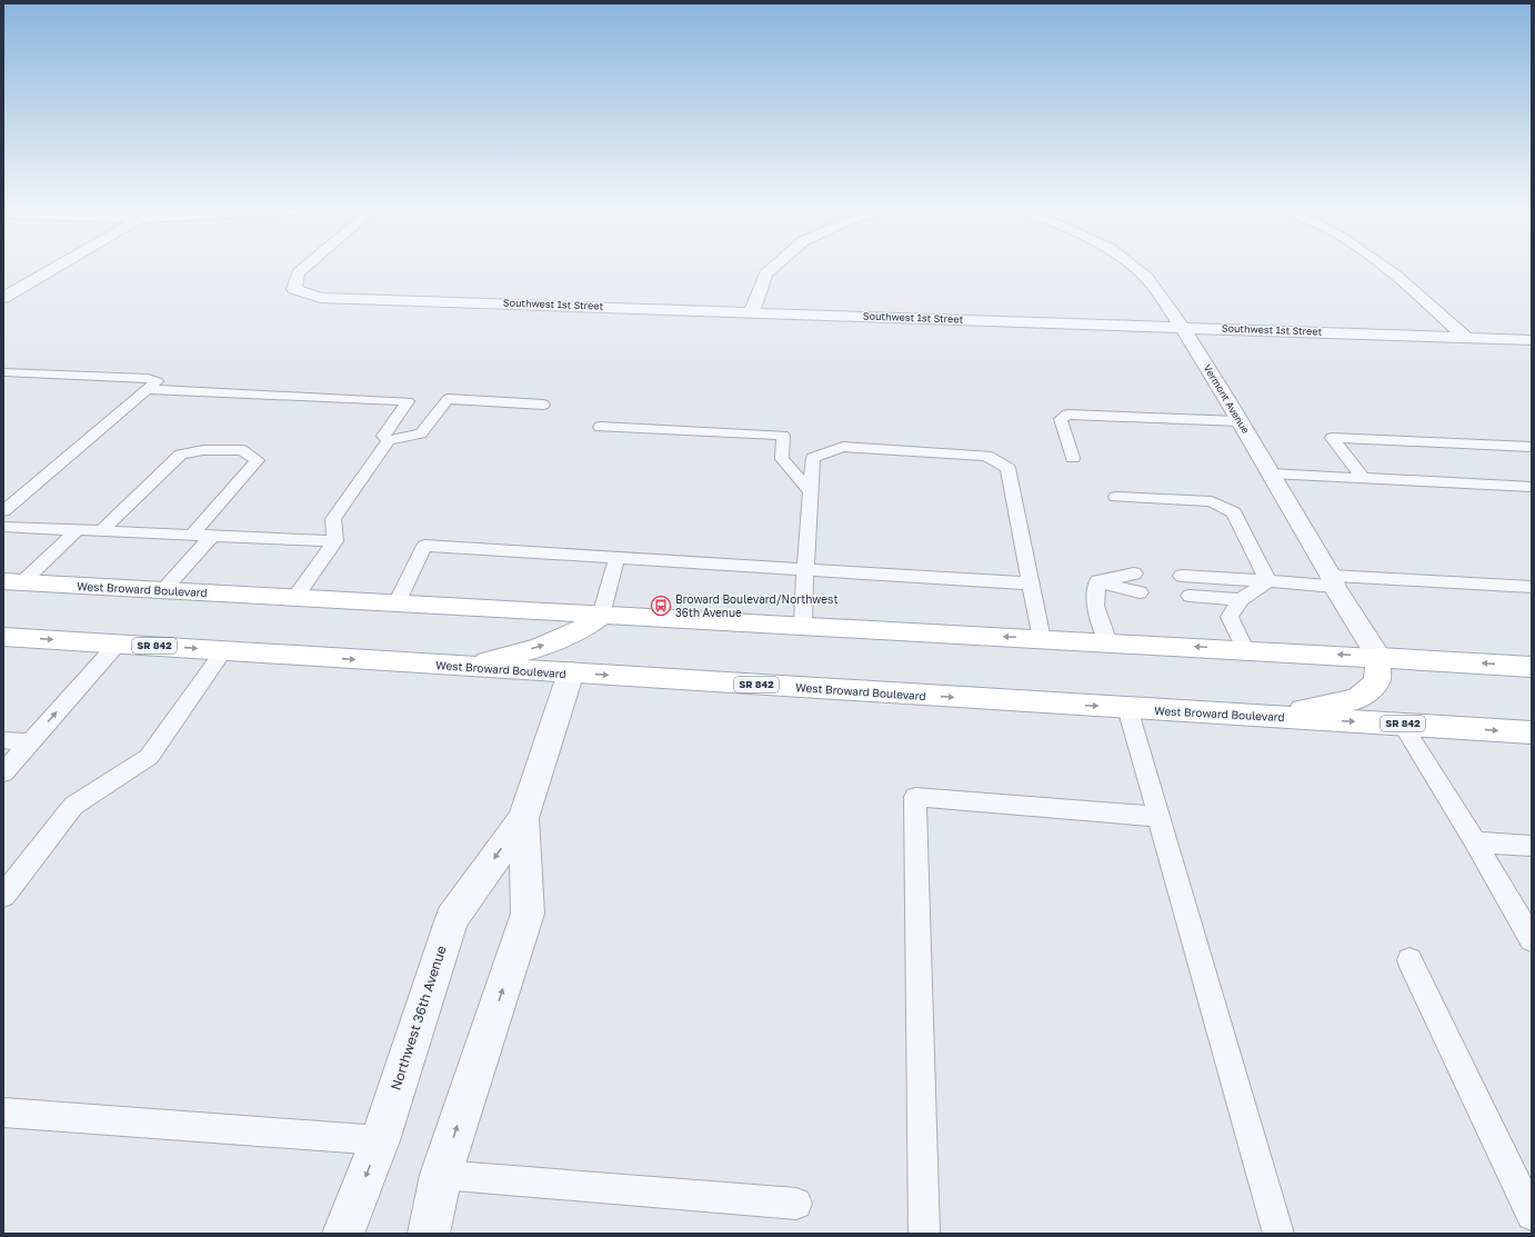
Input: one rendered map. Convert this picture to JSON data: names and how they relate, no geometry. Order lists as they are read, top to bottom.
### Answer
{
  "streets": {
    "main road": ["West Broward Boulevard", "SR 842"],
    "street": ["Southwest 1st Street", "Vermont Avenue", "Northwest 36th Avenue"]
  },
  "crossings": [
    ["Southwest 1st Street", "Vermont Avenue"],
    ["Vermont Avenue", "West Broward Boulevard"],
    ["West Broward Boulevard", "Northwest 36th Avenue"]
  ],
  "places": {
    "bus stop": ["Broward Boulevard/Northwest 36th Avenue"]
  }
}
